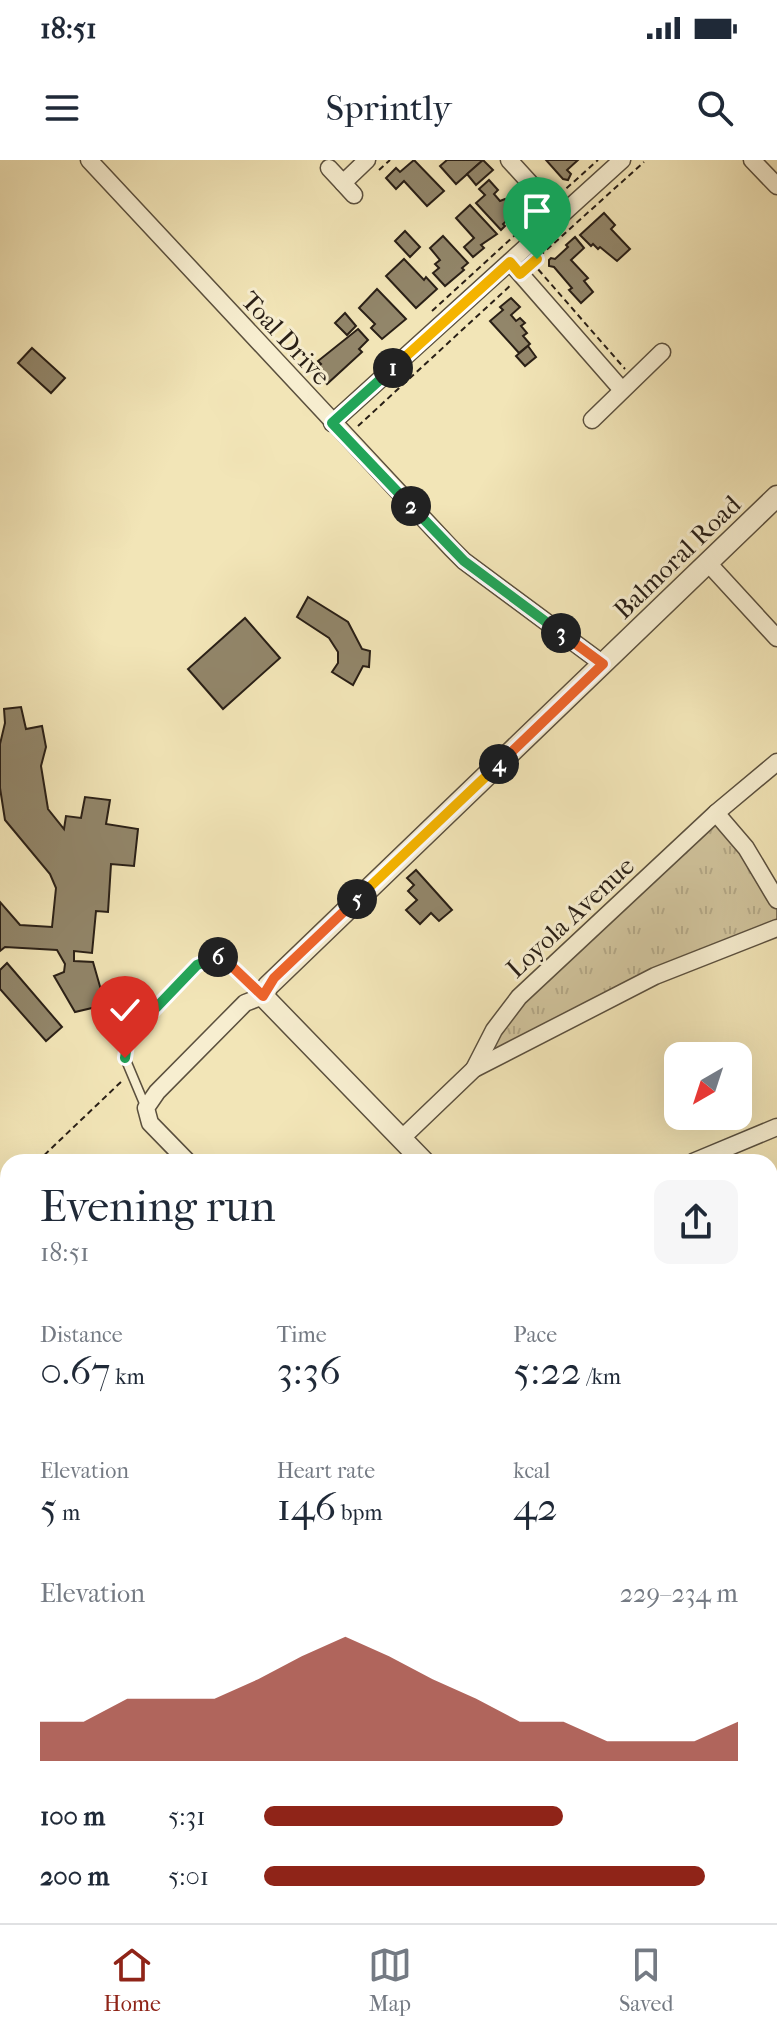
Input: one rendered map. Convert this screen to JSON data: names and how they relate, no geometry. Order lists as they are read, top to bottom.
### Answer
{
  "streets": {
    "street": ["Toal Drive", "Balmoral Road", "Loyola Avenue"]
  },
  "crossings": [
    ["Toal Drive", "Balmoral Road"]
  ],
  "north": "bottom left",
  "page": {
    "status": "18:51",
    "header": "Sprintly",
    "pins": [
      "1",
      "2",
      "3",
      "4",
      "5",
      "6"
    ],
    "heading": ["Evening run", "18:51"],
    "stats": [
      ["Distance", "0.67 km"],
      ["Time", "3:36"],
      ["Pace", "5:22 /km"],
      ["Elevation", "5 m"],
      ["Heart rate", "146 bpm"],
      ["kcal", "42"]
    ],
    "chart": ["Elevation", "229–234 m"],
    "list": [
      {
        "name": "100 m",
        "note": "5:31"
      },
      {
        "name": "200 m",
        "note": "5:01"
      }
    ],
    "tabs": ["Home", "Map", "Saved"]
  }
}
